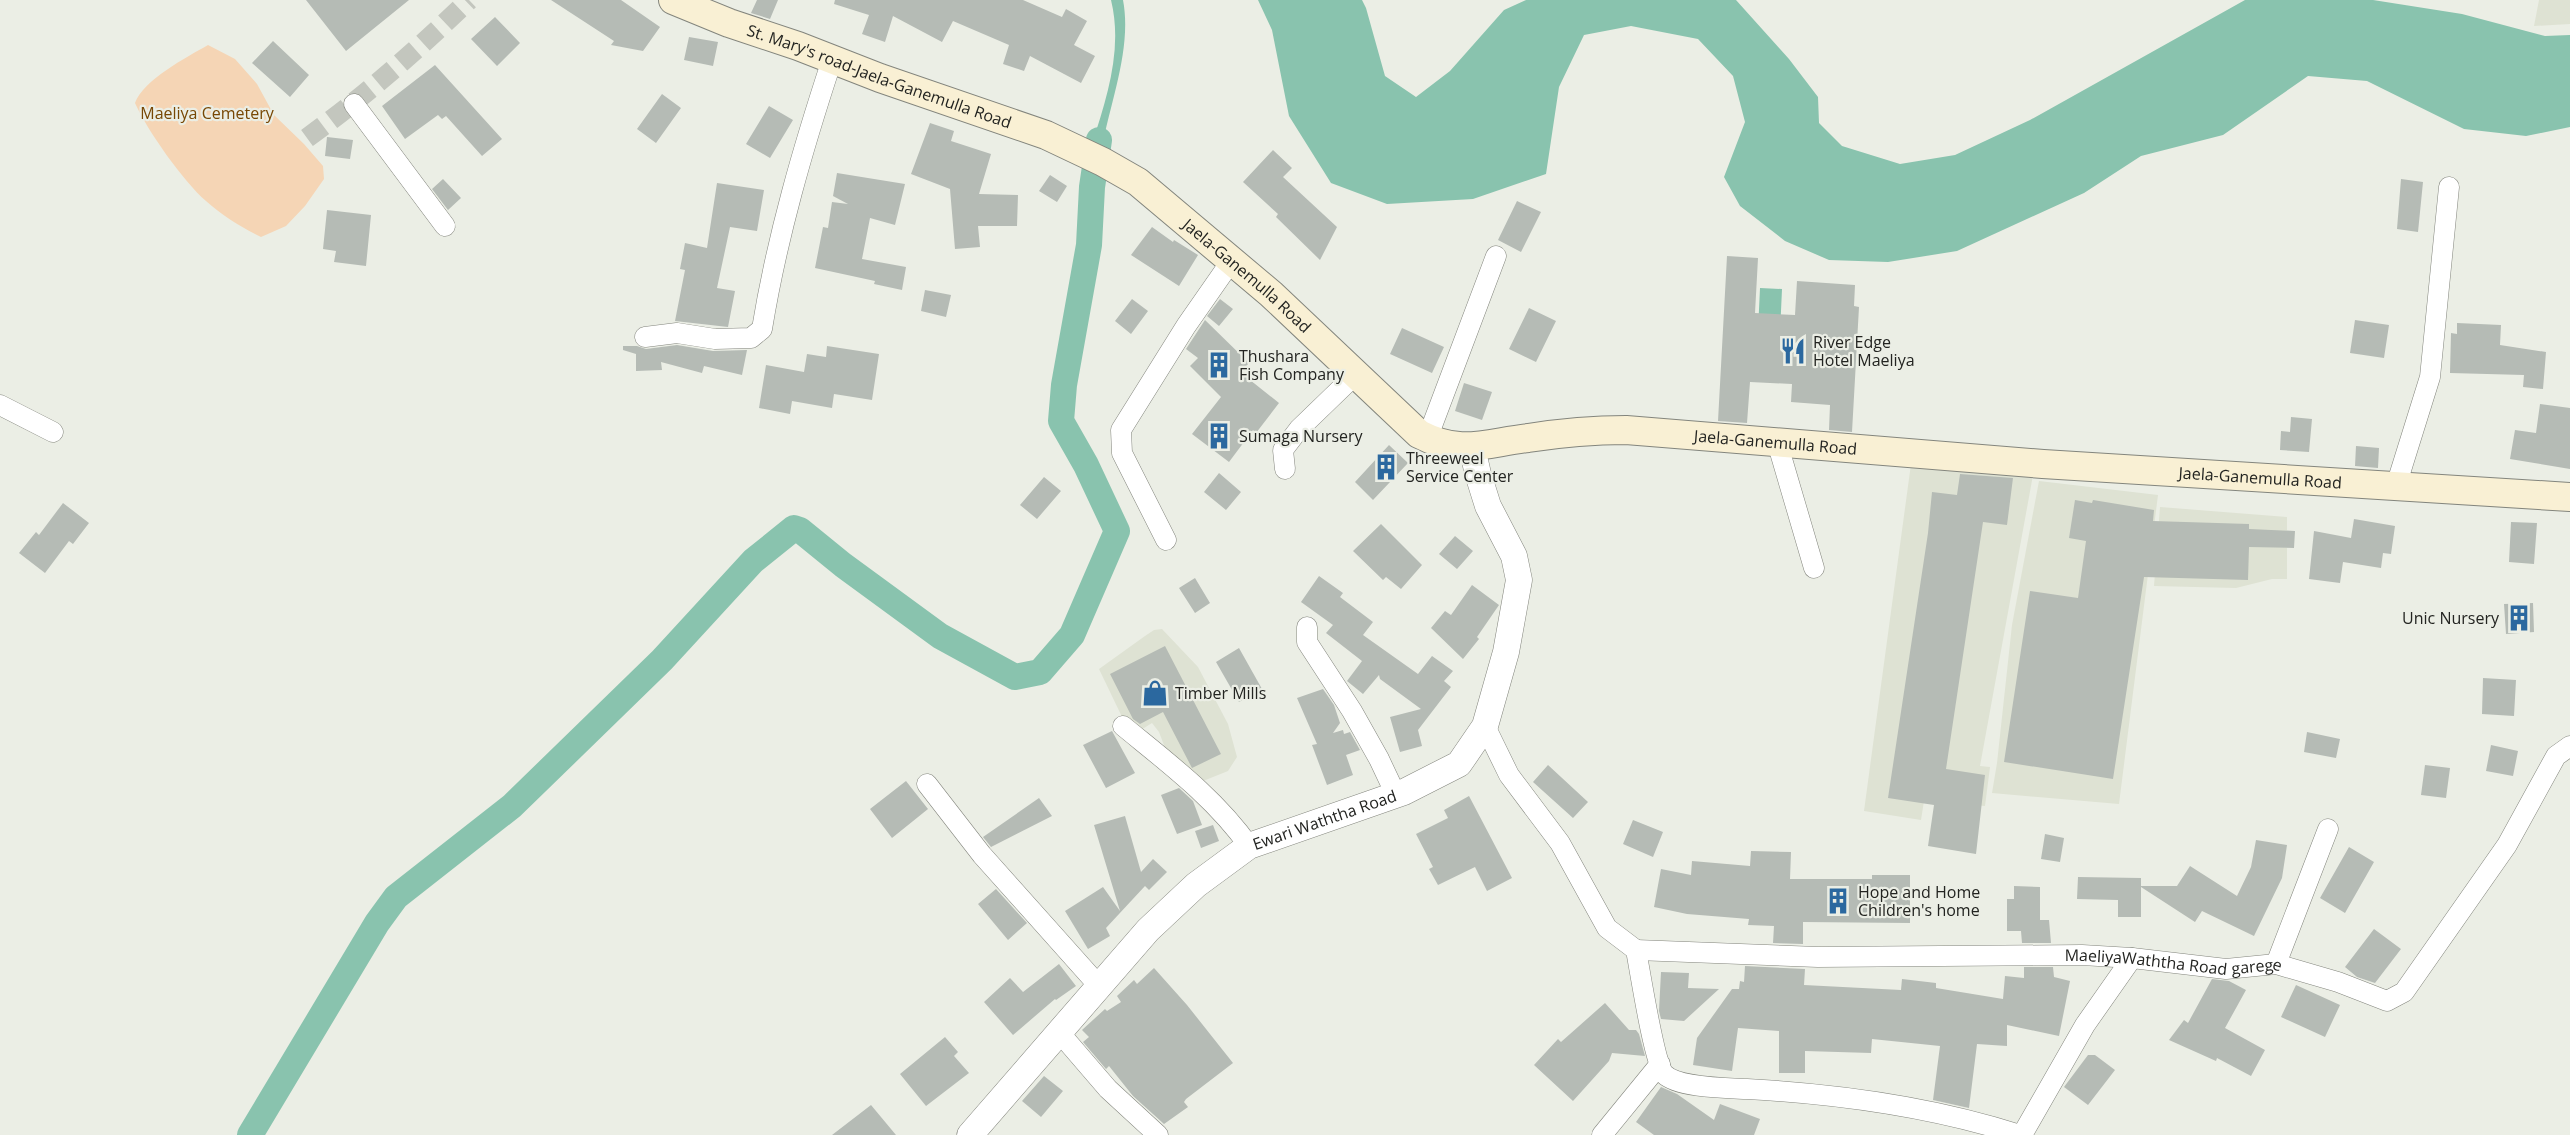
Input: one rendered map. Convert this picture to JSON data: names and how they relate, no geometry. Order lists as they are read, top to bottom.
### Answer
{
  "streets": {
    "main road": ["St. Mary's road-Jaela-Ganemulla Road", "Jaela-Ganemulla Road"],
    "street": ["Ewari Waththa Road", "MaeliyaWaththa Road garege"]
  },
  "crossings": [
    ["St. Mary's road-Jaela-Ganemulla Road", "Jaela-Ganemulla Road"],
    ["Jaela-Ganemulla Road", "Ewari Waththa Road"]
  ],
  "parks": ["Maeliya Cemetery"],
  "places": {
    "restaurant": ["River Edge Hotel Maeliya"],
    "building": [
      "Thushara Fish Company",
      "Sumaga Nursery",
      "Threeweel Service Center",
      "Unic Nursery",
      "Hope and Home Children's home"
    ],
    "shop": ["Timber Mills"]
  }
}
